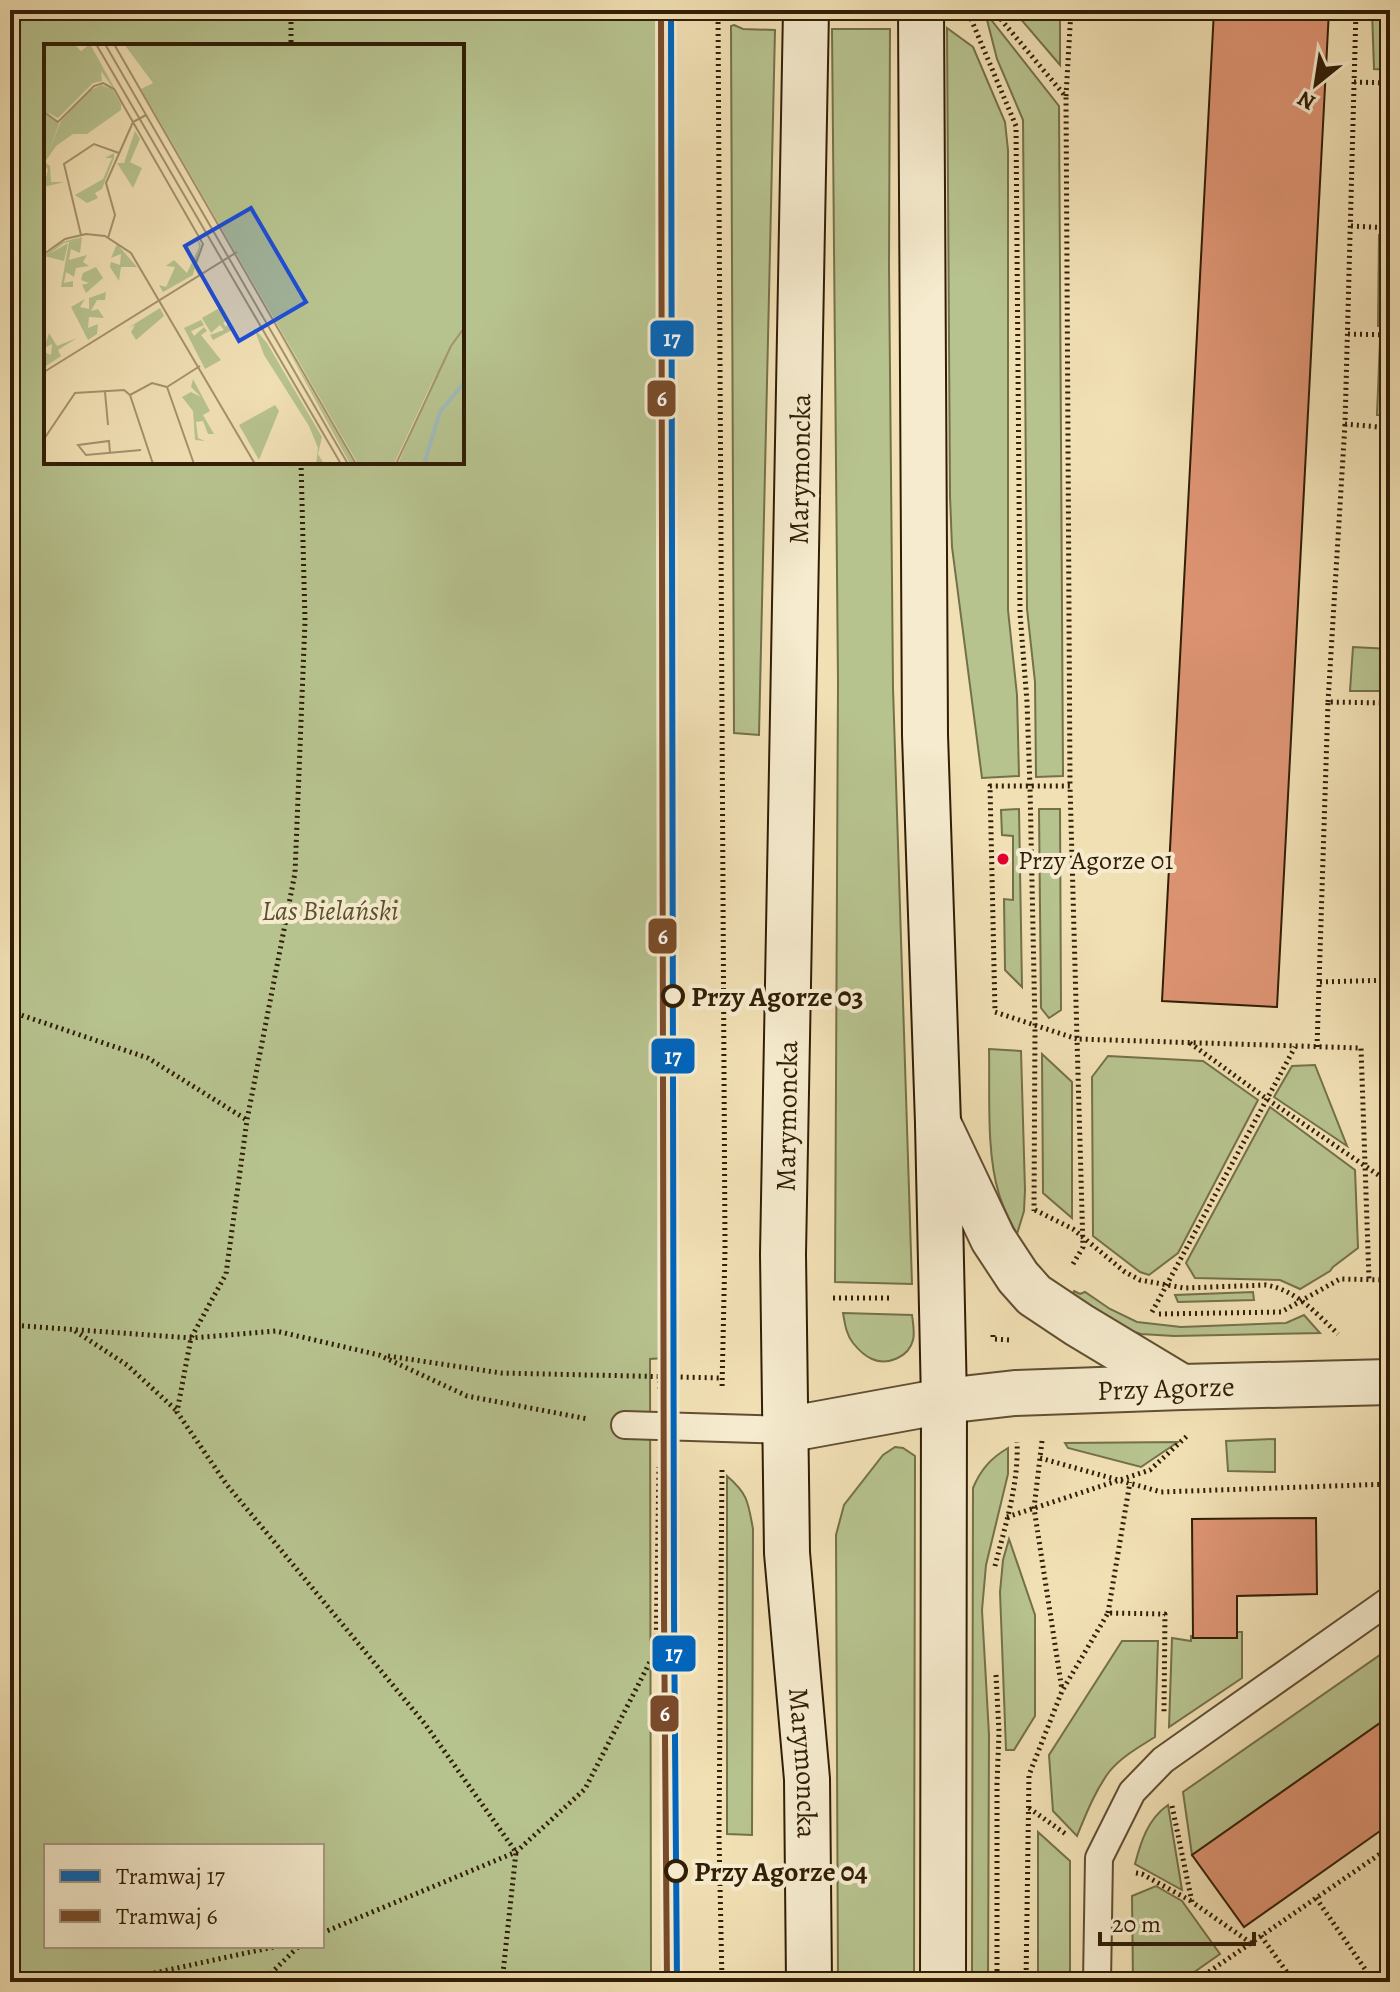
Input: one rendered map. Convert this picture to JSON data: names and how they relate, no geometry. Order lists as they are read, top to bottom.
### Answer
{
  "streets": {
    "main road": ["Marymoncka", "Przy Agorze"]
  },
  "crossings": [
    ["Marymoncka", "Przy Agorze"]
  ],
  "parks": ["Las Bielański"],
  "places": ["Przy Agorze 01", "Przy Agorze 03", "Przy Agorze 04"],
  "lines": ["tram line 17", "tram line 6"],
  "legend": ["Tramwaj 17", "Tramwaj 6"],
  "scale_bar": "20 m",
  "north": "bottom left"
}
